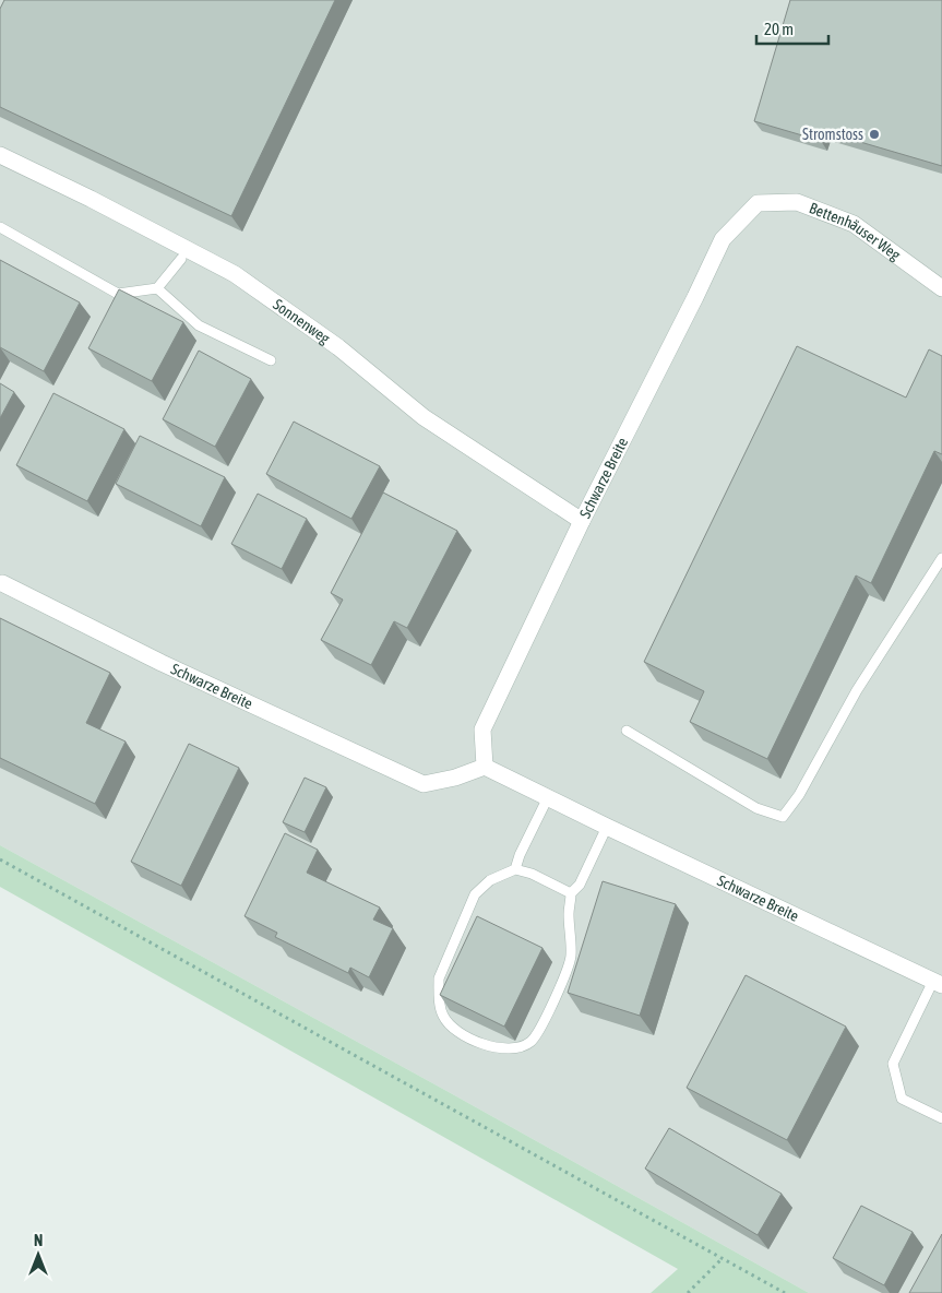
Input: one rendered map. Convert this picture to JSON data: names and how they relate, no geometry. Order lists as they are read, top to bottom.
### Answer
{
  "streets": {
    "street": ["Bettenhäuser Weg", "Sonnenweg", "Schwarze Breite"]
  },
  "crossings": [
    ["Bettenhäuser Weg", "Schwarze Breite"],
    ["Sonnenweg", "Schwarze Breite"]
  ],
  "places": ["Stromstoss"],
  "scale_bar": "20 m",
  "north": "top"
}
